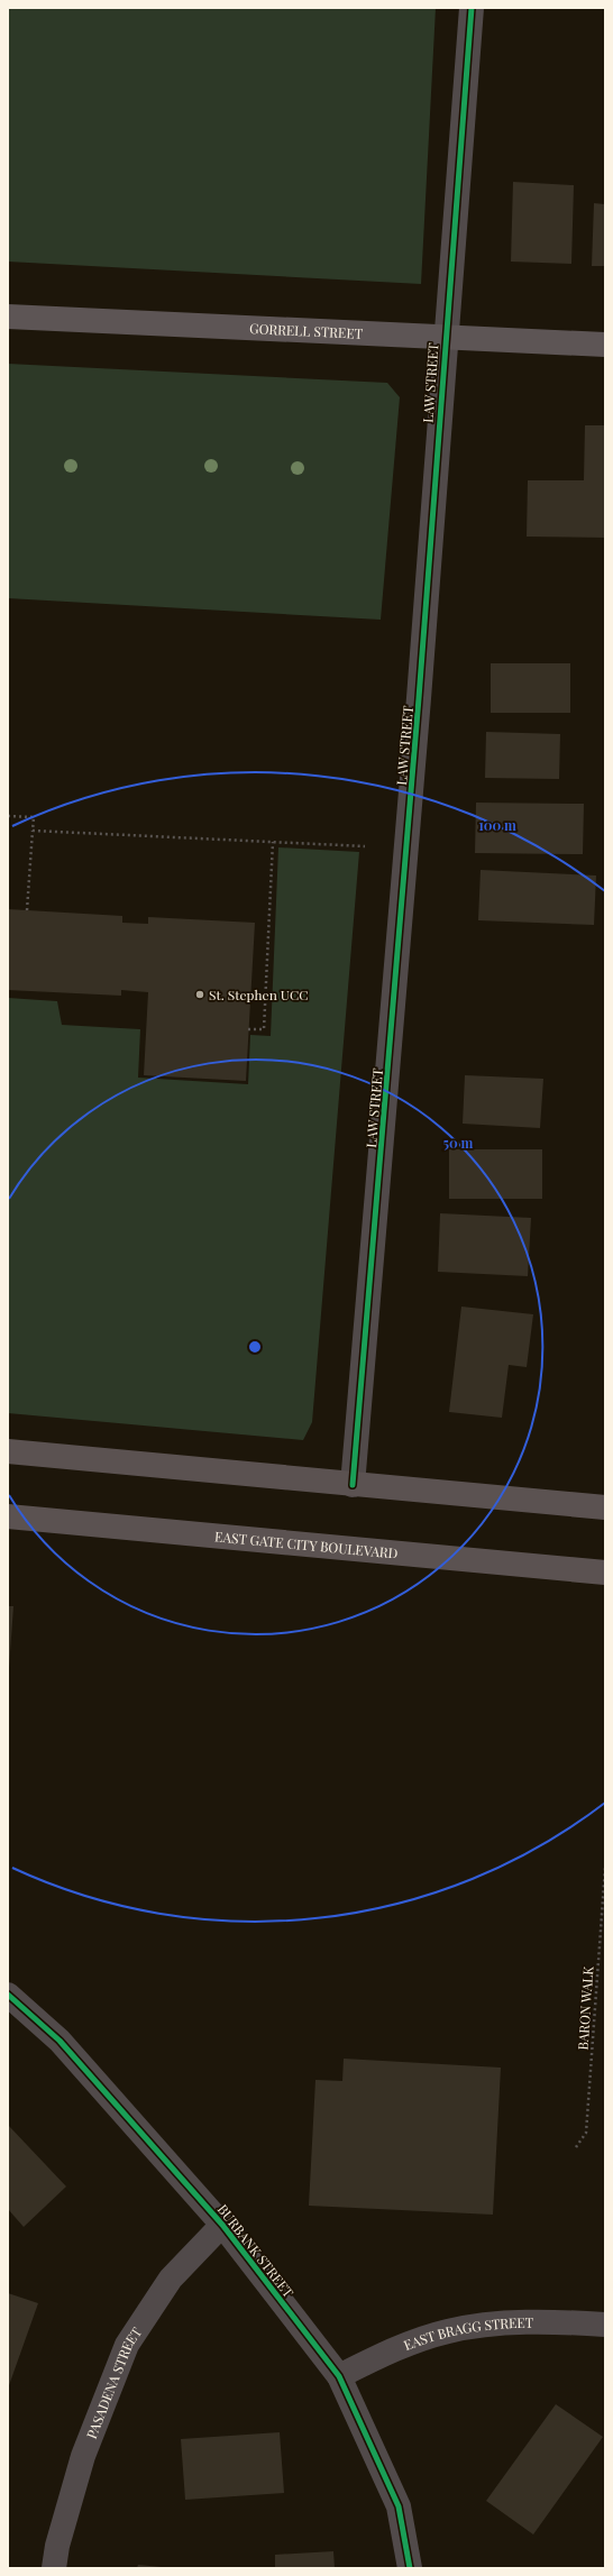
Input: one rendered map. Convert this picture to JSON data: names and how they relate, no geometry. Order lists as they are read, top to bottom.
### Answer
{
  "streets": {
    "main road": ["EAST GATE CITY BOULEVARD"],
    "street": [
      "GORRELL STREET",
      "LAW STREET",
      "BURBANK STREET",
      "EAST BRAGG STREET",
      "PASADENA STREET"
    ],
    "path": ["BARON WALK"]
  },
  "crossings": [
    ["GORRELL STREET", "LAW STREET"],
    ["BURBANK STREET", "EAST BRAGG STREET"],
    ["BURBANK STREET", "PASADENA STREET"]
  ],
  "places": ["St. Stephen UCC"],
  "rings": ["100 m", "50 m"]
}
